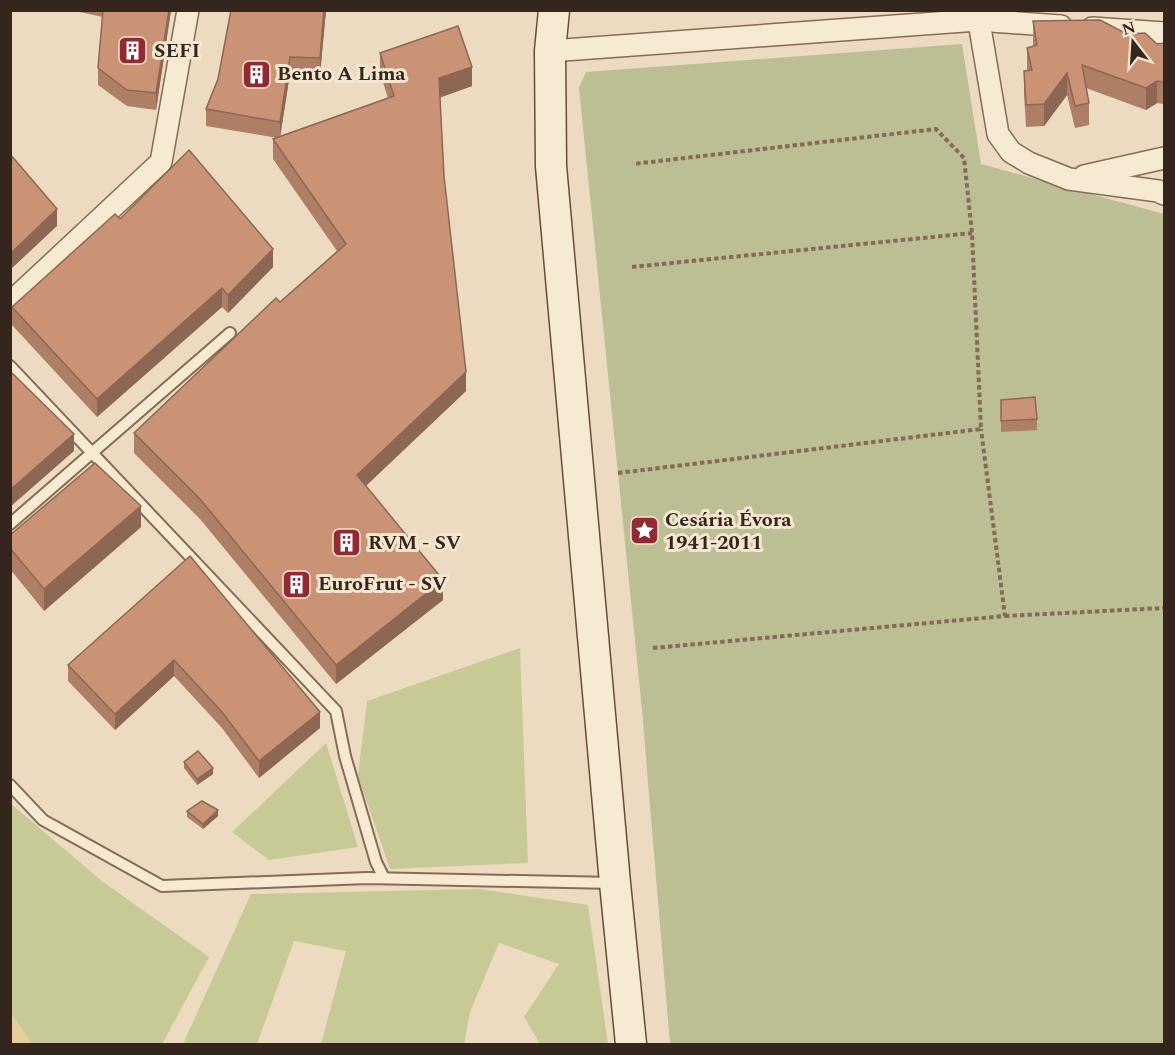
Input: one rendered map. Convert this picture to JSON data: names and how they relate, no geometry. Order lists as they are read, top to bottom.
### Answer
{
  "places": {
    "building": [
      "SEFI",
      "Bento A Lima",
      "RVM - SV",
      "EuroFrut - SV"
    ],
    "place": ["Cesária Évora 1941-2011"]
  },
  "north": "top"
}
